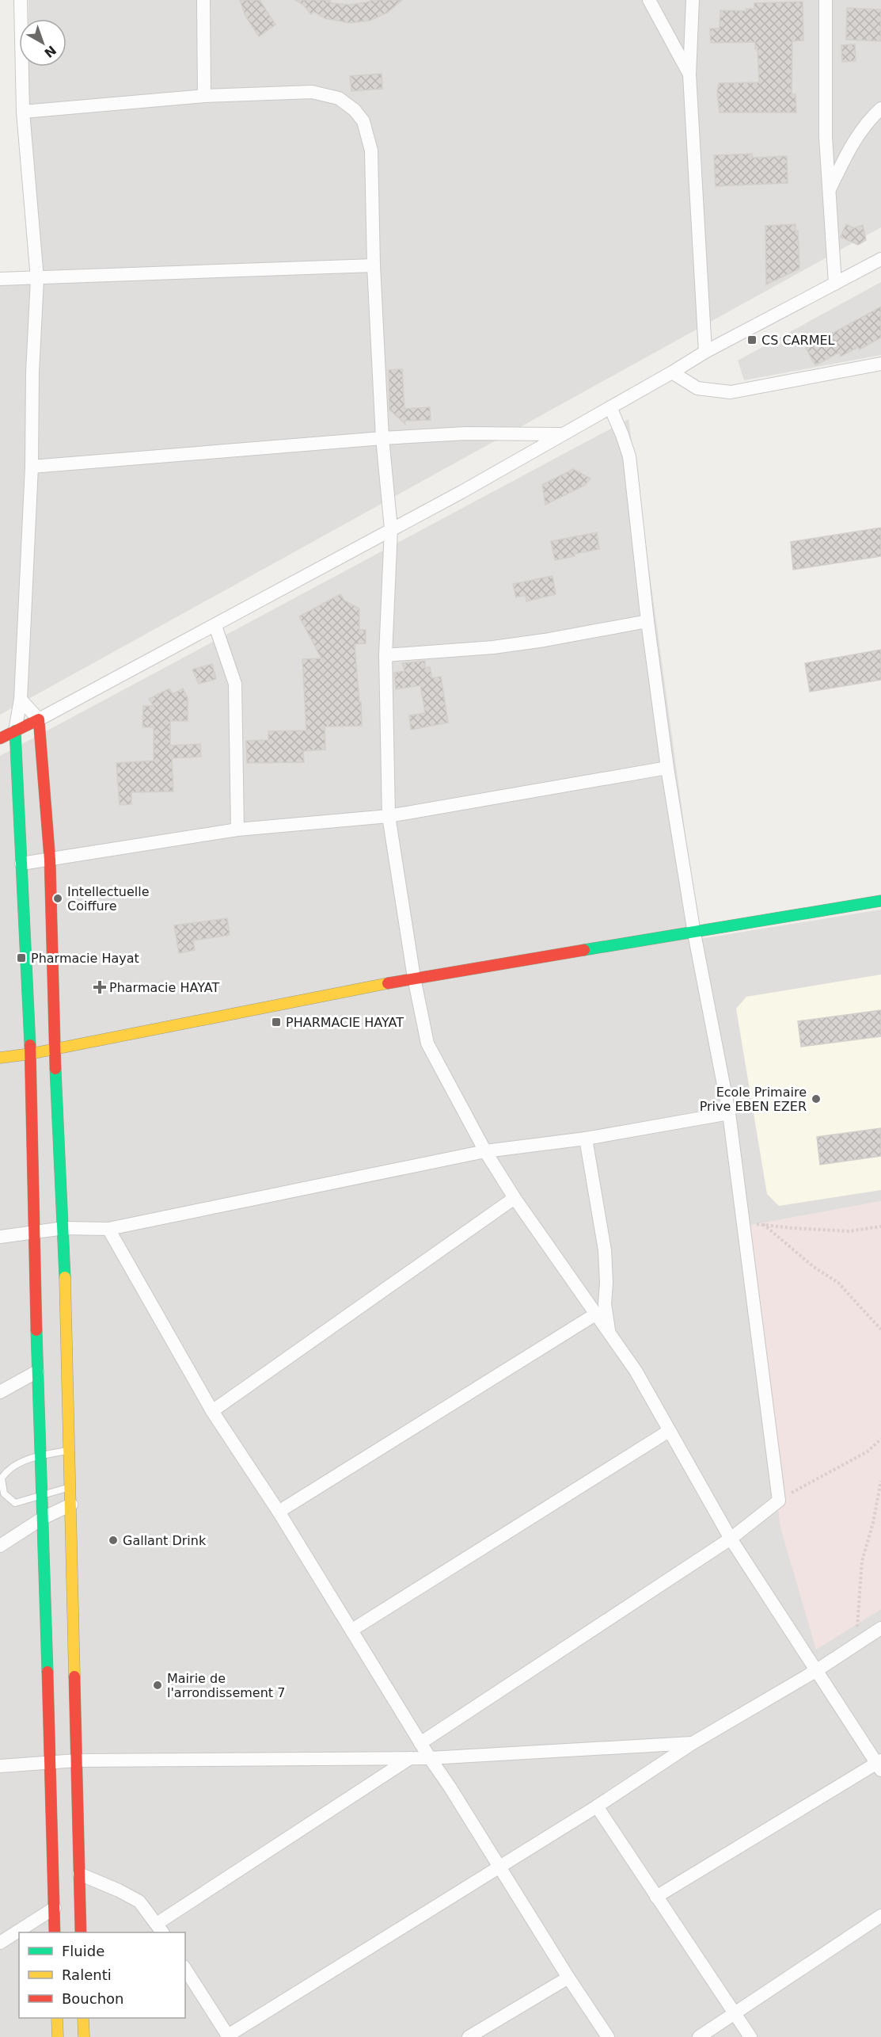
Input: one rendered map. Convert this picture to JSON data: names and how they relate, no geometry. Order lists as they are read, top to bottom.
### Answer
{
  "places": {
    "transit": ["CS CARMEL", "Pharmacie Hayat", "PHARMACIE HAYAT"],
    "other": [
      "Intellectuelle Coiffure",
      "Ecole Primaire Prive EBEN EZER",
      "Gallant Drink",
      "Mairie de l'arrondissement 7"
    ],
    "health": ["Pharmacie HAYAT"]
  },
  "legend": ["Fluide", "Ralenti", "Bouchon"],
  "north": "bottom right"
}
